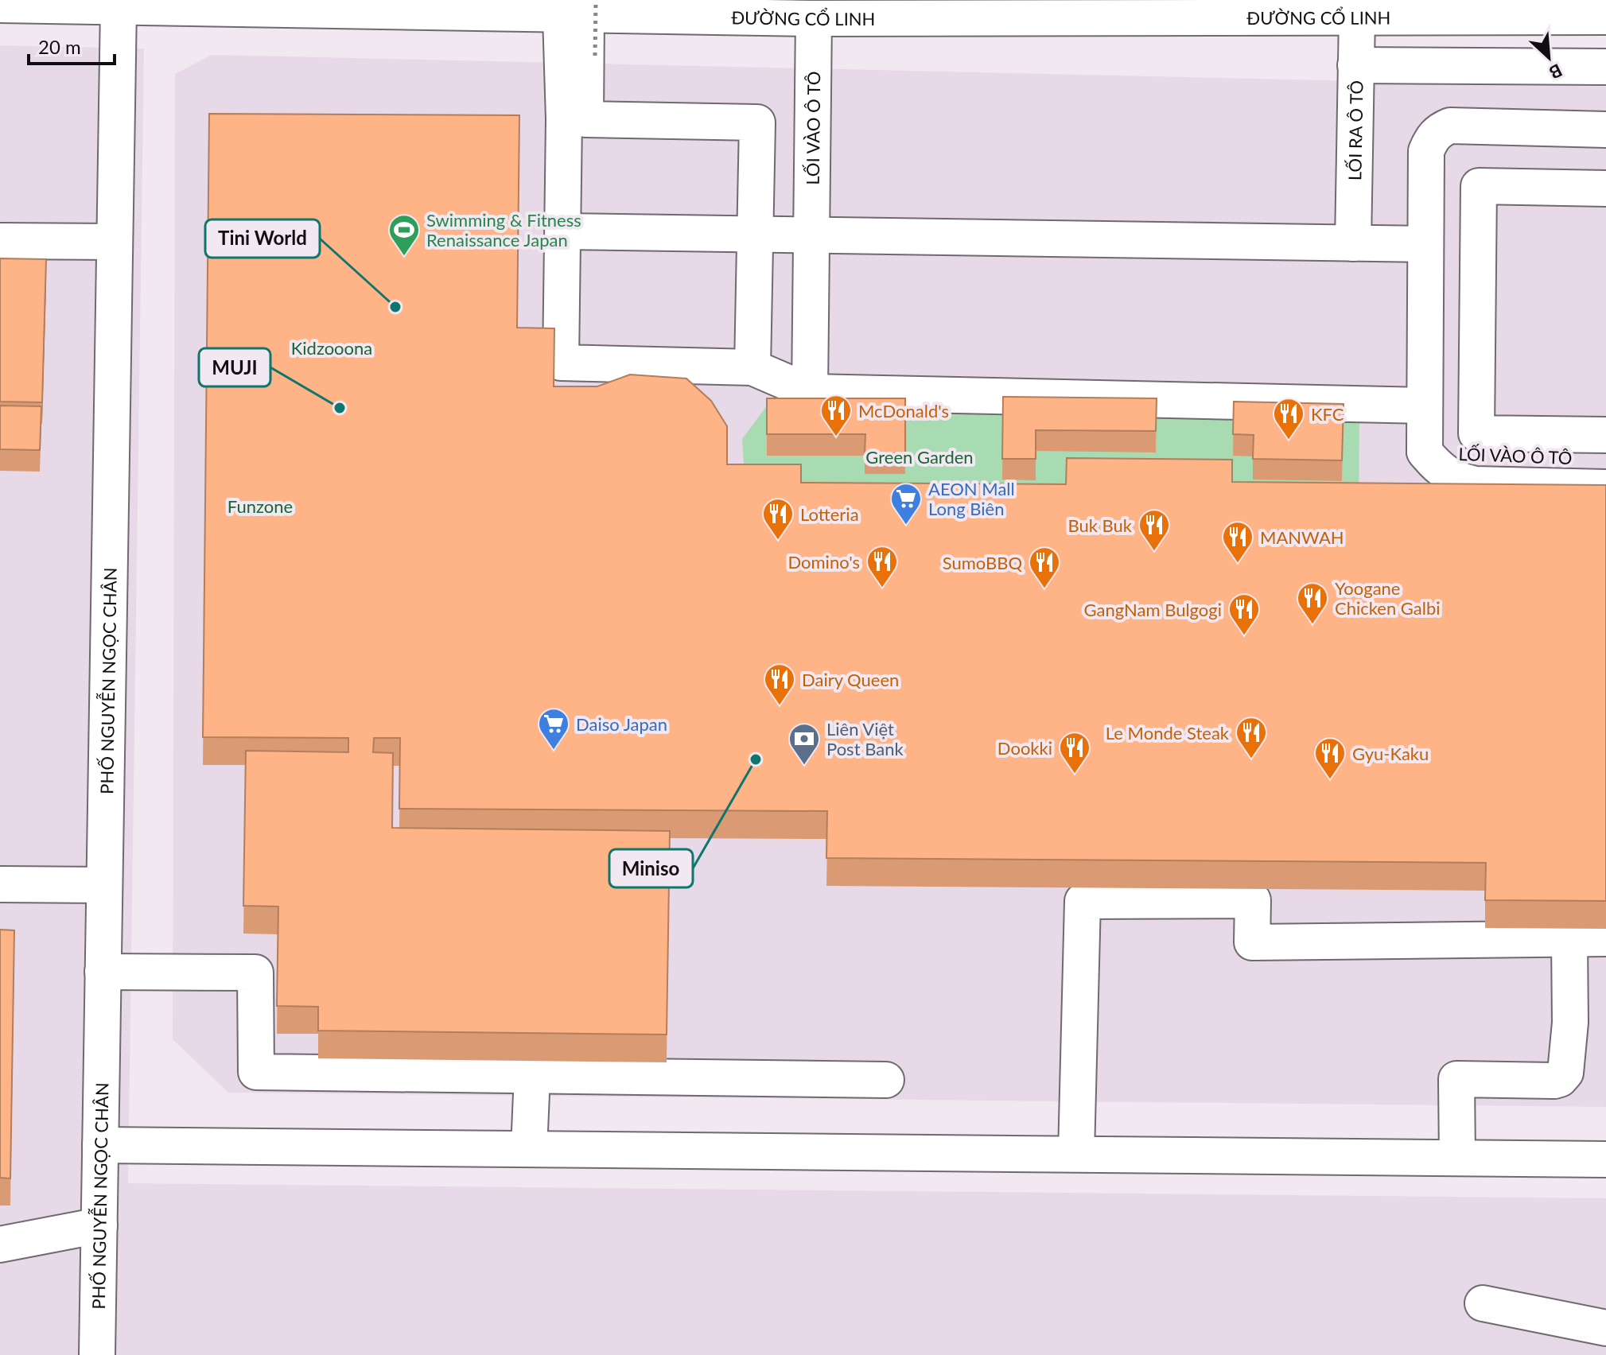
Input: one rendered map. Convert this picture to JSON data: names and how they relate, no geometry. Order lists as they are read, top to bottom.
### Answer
{
  "streets": {
    "street": [
      "ĐƯỜNG CỔ LINH",
      "LỐI VÀO Ô TÔ",
      "LỐI RA Ô TÔ",
      "PHỐ NGUYỄN NGỌC CHÂN"
    ]
  },
  "crossings": [
    ["ĐƯỜNG CỔ LINH", "LỐI VÀO Ô TÔ"],
    ["ĐƯỜNG CỔ LINH", "LỐI RA Ô TÔ"],
    ["ĐƯỜNG CỔ LINH", "PHỐ NGUYỄN NGỌC CHÂN"]
  ],
  "parks": ["Kidzooona", "Green Garden", "Funzone"],
  "places": {
    "sports": ["Swimming & Fitness Renaissance Japan"],
    "other": ["Tini World", "MUJI", "Miniso"],
    "restaurant": [
      "McDonald's",
      "KFC",
      "Lotteria",
      "Buk Buk",
      "MANWAH",
      "Domino's",
      "SumoBBQ",
      "Yoogane Chicken Galbi",
      "GangNam Bulgogi",
      "Dairy Queen",
      "Le Monde Steak",
      "Dookki",
      "Gyu-Kaku"
    ],
    "supermarket": ["AEON Mall Long Biên", "Daiso Japan"],
    "bank": ["Liên Việt Post Bank"]
  },
  "scale_bar": "20 m",
  "north": "bottom right"
}
